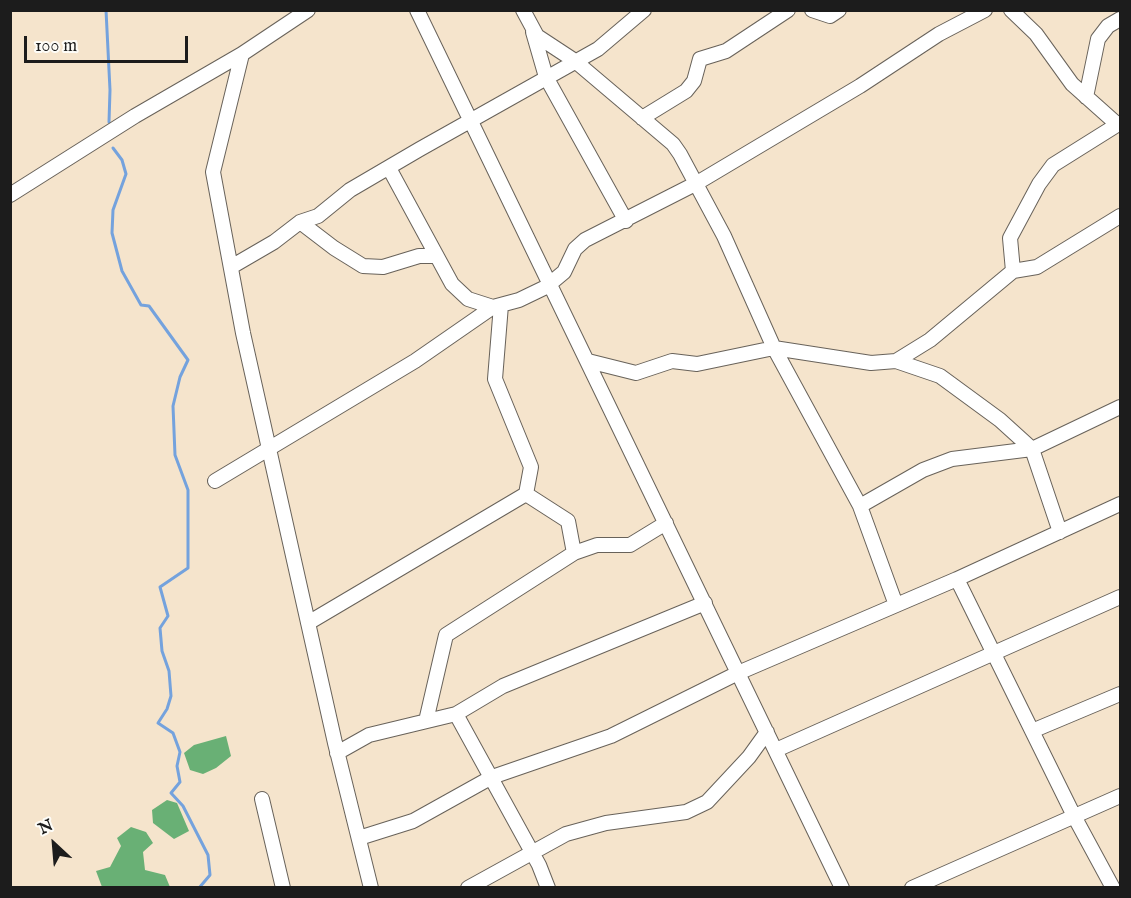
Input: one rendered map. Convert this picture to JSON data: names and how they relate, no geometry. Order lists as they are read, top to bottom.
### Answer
{
  "scale_bar": "100 m",
  "north": "top left"
}
